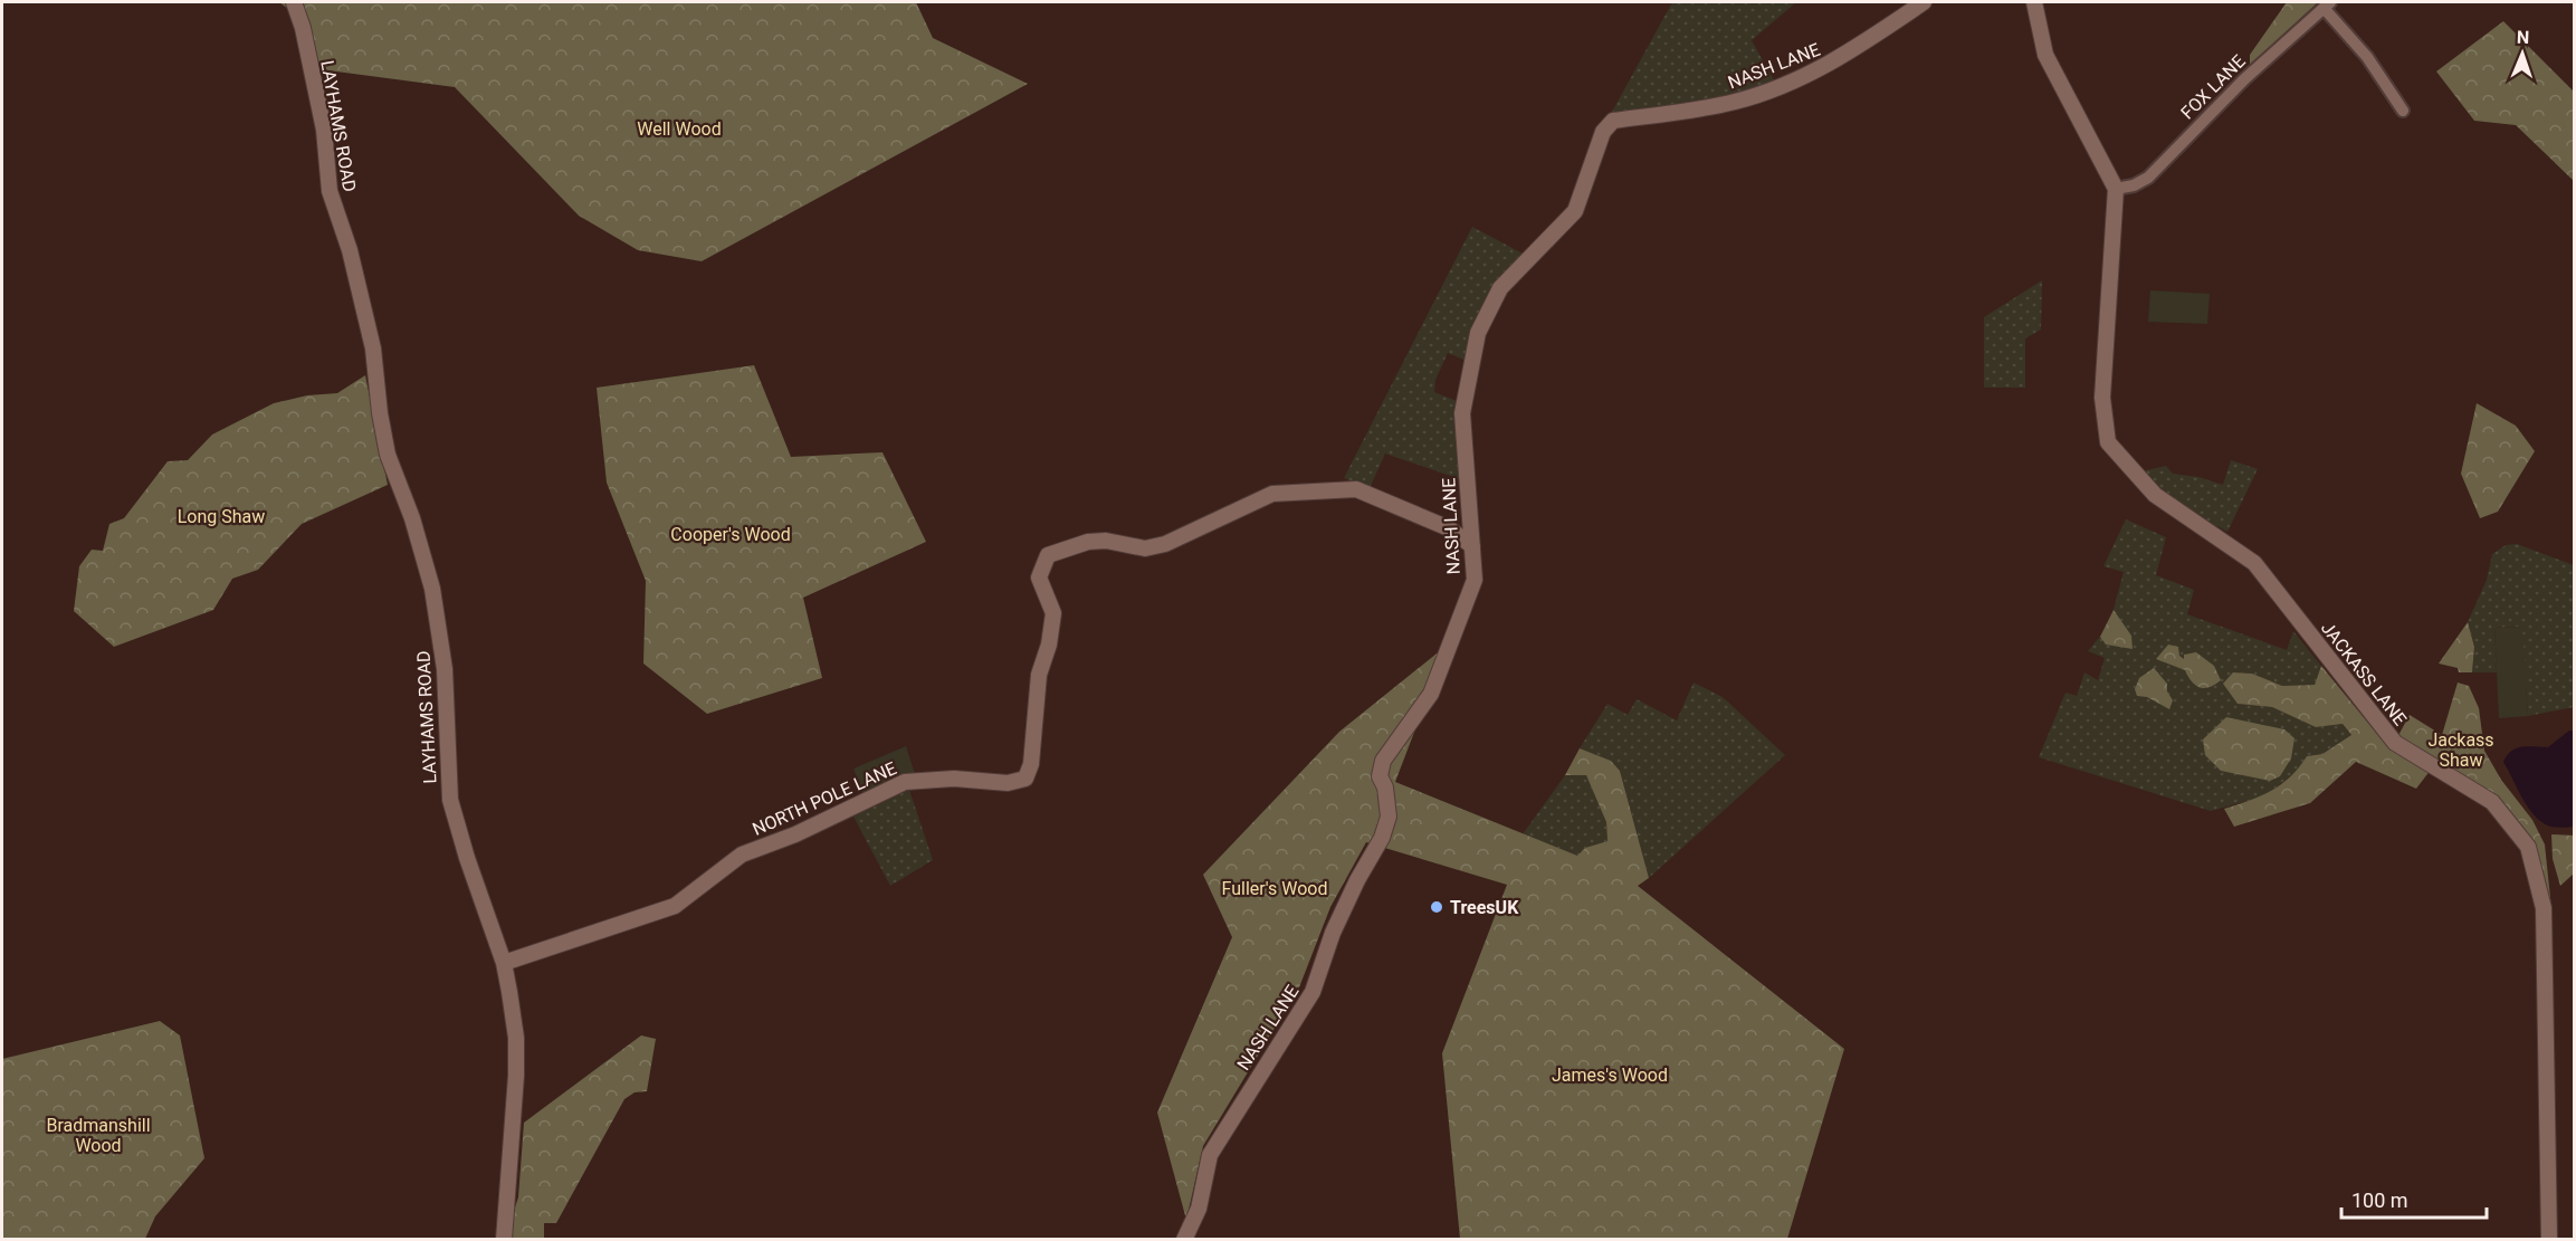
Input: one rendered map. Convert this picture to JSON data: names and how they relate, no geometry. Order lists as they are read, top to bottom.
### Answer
{
  "streets": {
    "street": [
      "NASH LANE",
      "FOX LANE",
      "LAYHAMS ROAD",
      "JACKASS LANE",
      "NORTH POLE LANE"
    ]
  },
  "crossings": [
    ["NASH LANE", "NORTH POLE LANE"],
    ["FOX LANE", "JACKASS LANE"],
    ["LAYHAMS ROAD", "NORTH POLE LANE"]
  ],
  "parks": [
    "Well Wood",
    "Long Shaw",
    "Cooper's Wood",
    "Jackass Shaw",
    "Fuller's Wood",
    "James's Wood",
    "Bradmanshill Wood"
  ],
  "places": ["TreesUK"],
  "scale_bar": "100 m",
  "north": "top"
}
